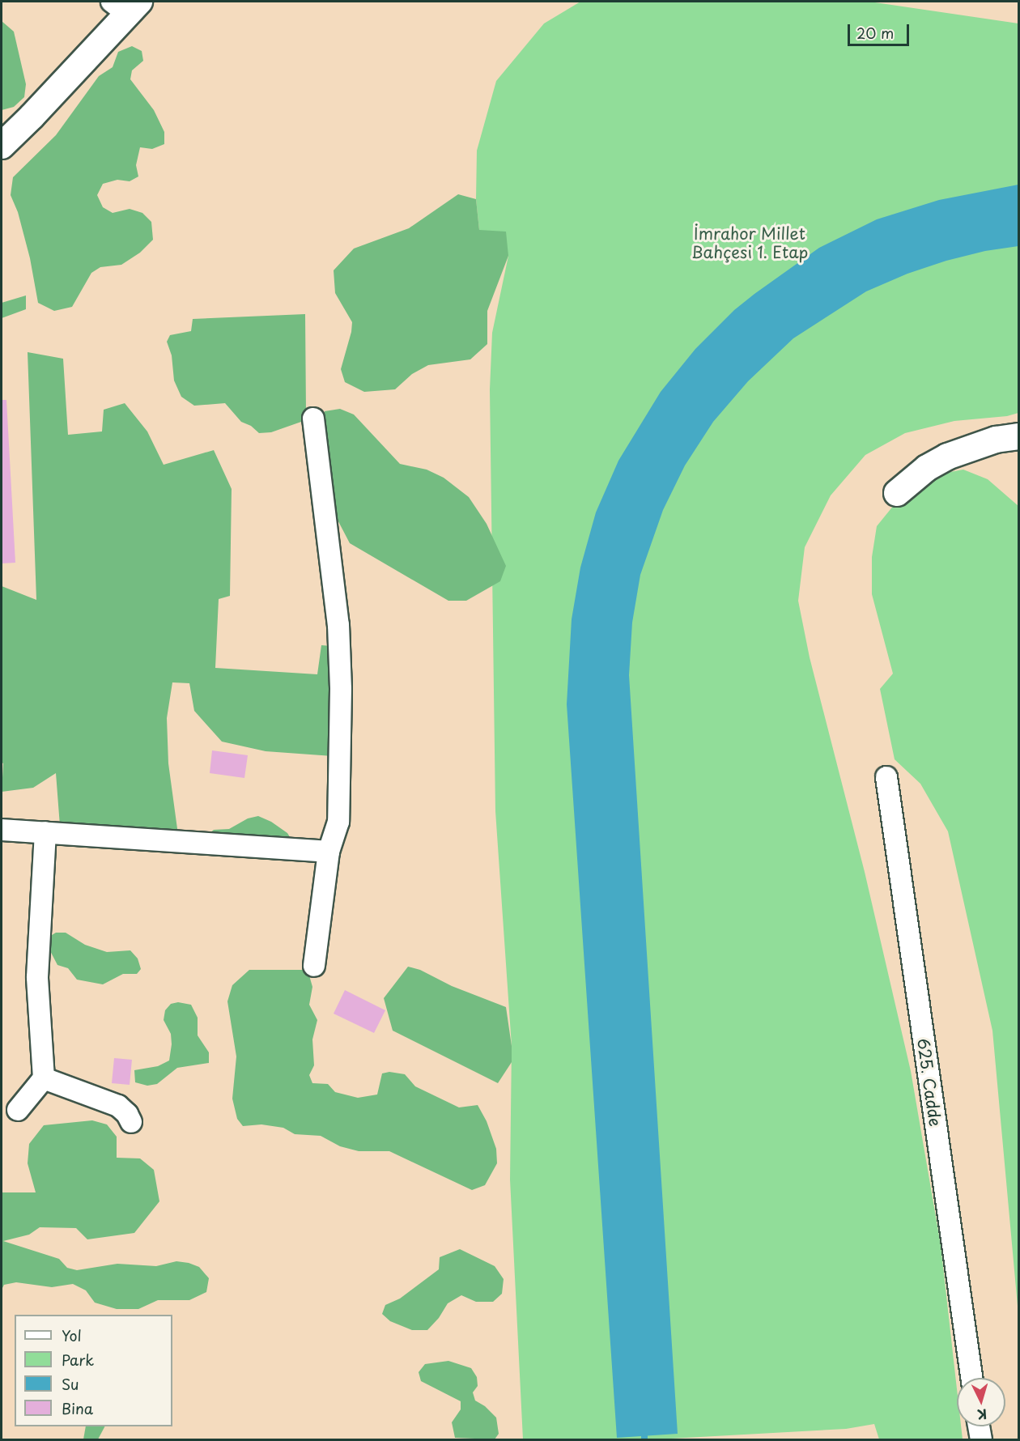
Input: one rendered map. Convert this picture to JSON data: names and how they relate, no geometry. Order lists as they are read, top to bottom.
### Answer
{
  "streets": {
    "street": ["625. Cadde"]
  },
  "parks": ["İmrahor Millet Bahçesi 1. Etap"],
  "legend": [
    "Yol",
    "Park",
    "Su",
    "Bina"
  ],
  "scale_bar": "20 m",
  "north": "bottom"
}
